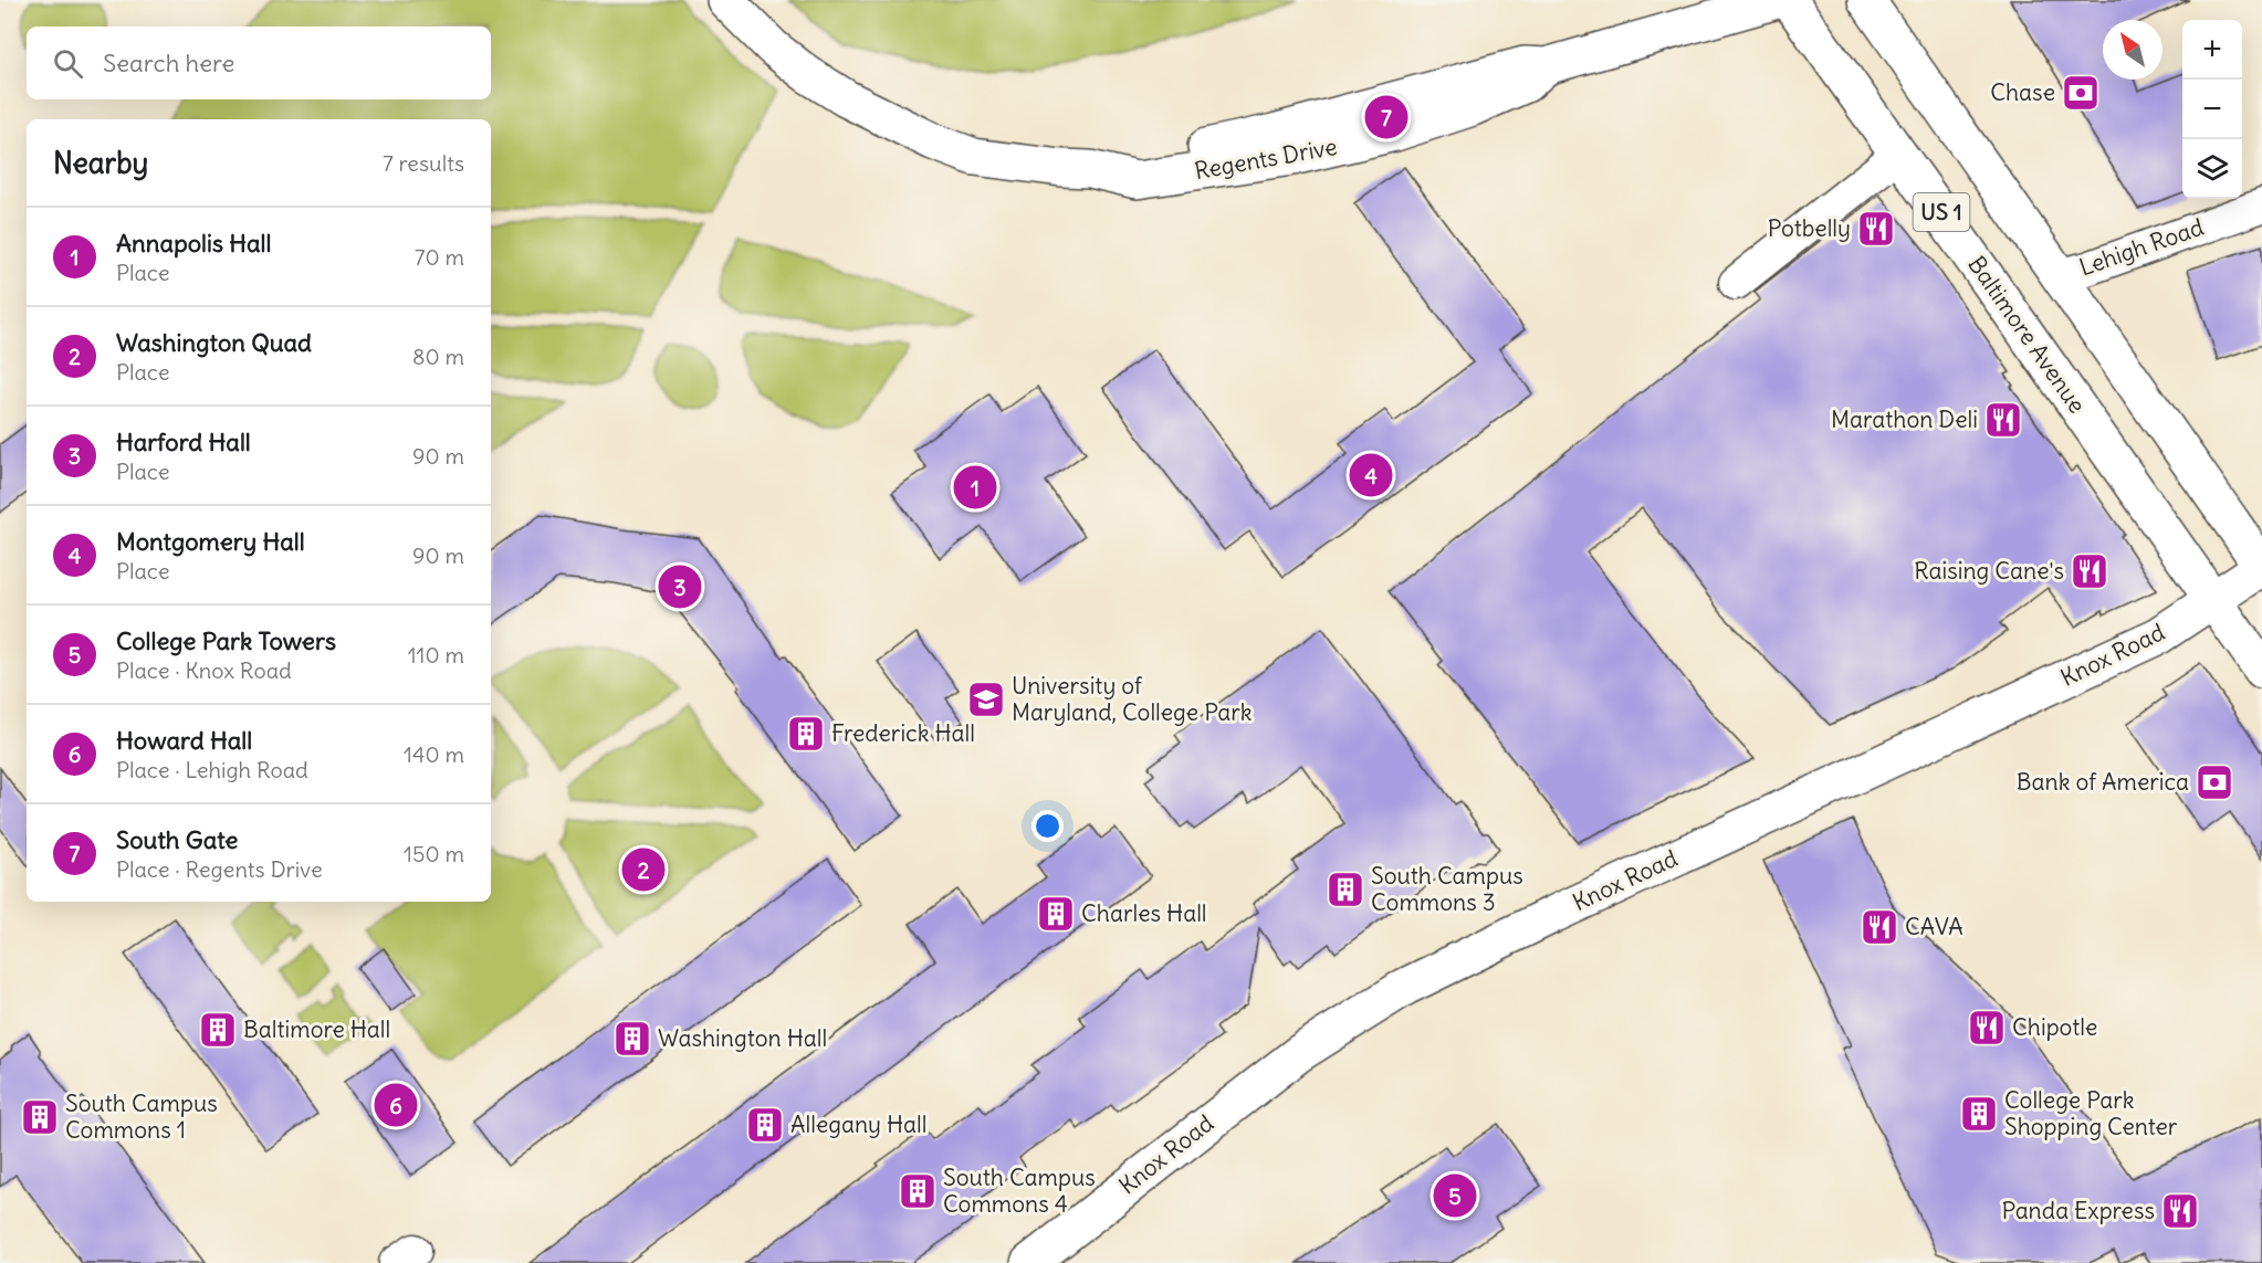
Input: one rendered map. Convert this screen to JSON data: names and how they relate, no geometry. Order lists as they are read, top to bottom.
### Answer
{
  "streets": {
    "street": [
      "Regents Drive",
      "US 1",
      "Lehigh Road",
      "Baltimore Avenue",
      "Knox Road"
    ]
  },
  "crossings": [
    ["US 1", "Lehigh Road"],
    ["US 1", "Knox Road"],
    ["Baltimore Avenue", "Knox Road"]
  ],
  "places": {
    "bank": ["Chase", "Bank of America"],
    "restaurant": [
      "Potbelly",
      "Marathon Deli",
      "Raising Cane's",
      "CAVA",
      "Chipotle",
      "Panda Express"
    ],
    "school or university": ["University of Maryland, College Park"],
    "building": [
      "Frederick Hall",
      "South Campus Commons 3",
      "Charles Hall",
      "Baltimore Hall",
      "Washington Hall",
      "College Park Shopping Center",
      "South Campus Commons 1",
      "Allegany Hall",
      "South Campus Commons 4"
    ]
  },
  "north": "top left",
  "page": {
    "map_buttons": ["+", "−"],
    "search": "Search here",
    "pins": [
      "7",
      "4",
      "1",
      "3",
      "2",
      "6",
      "5"
    ],
    "heading": ["Nearby", "7 results"],
    "list": [
      {
        "mark": "1",
        "name": "Annapolis Hall",
        "note": "Place",
        "value": "70 m"
      },
      {
        "mark": "2",
        "name": "Washington Quad",
        "note": "Place",
        "value": "80 m"
      },
      {
        "mark": "3",
        "name": "Harford Hall",
        "note": "Place",
        "value": "90 m"
      },
      {
        "mark": "4",
        "name": "Montgomery Hall",
        "note": "Place",
        "value": "90 m"
      },
      {
        "mark": "5",
        "name": "College Park Towers",
        "note": "Place · Knox Road",
        "value": "110 m"
      },
      {
        "mark": "6",
        "name": "Howard Hall",
        "note": "Place · Lehigh Road",
        "value": "140 m"
      },
      {
        "mark": "7",
        "name": "South Gate",
        "note": "Place · Regents Drive",
        "value": "150 m"
      }
    ]
  }
}
